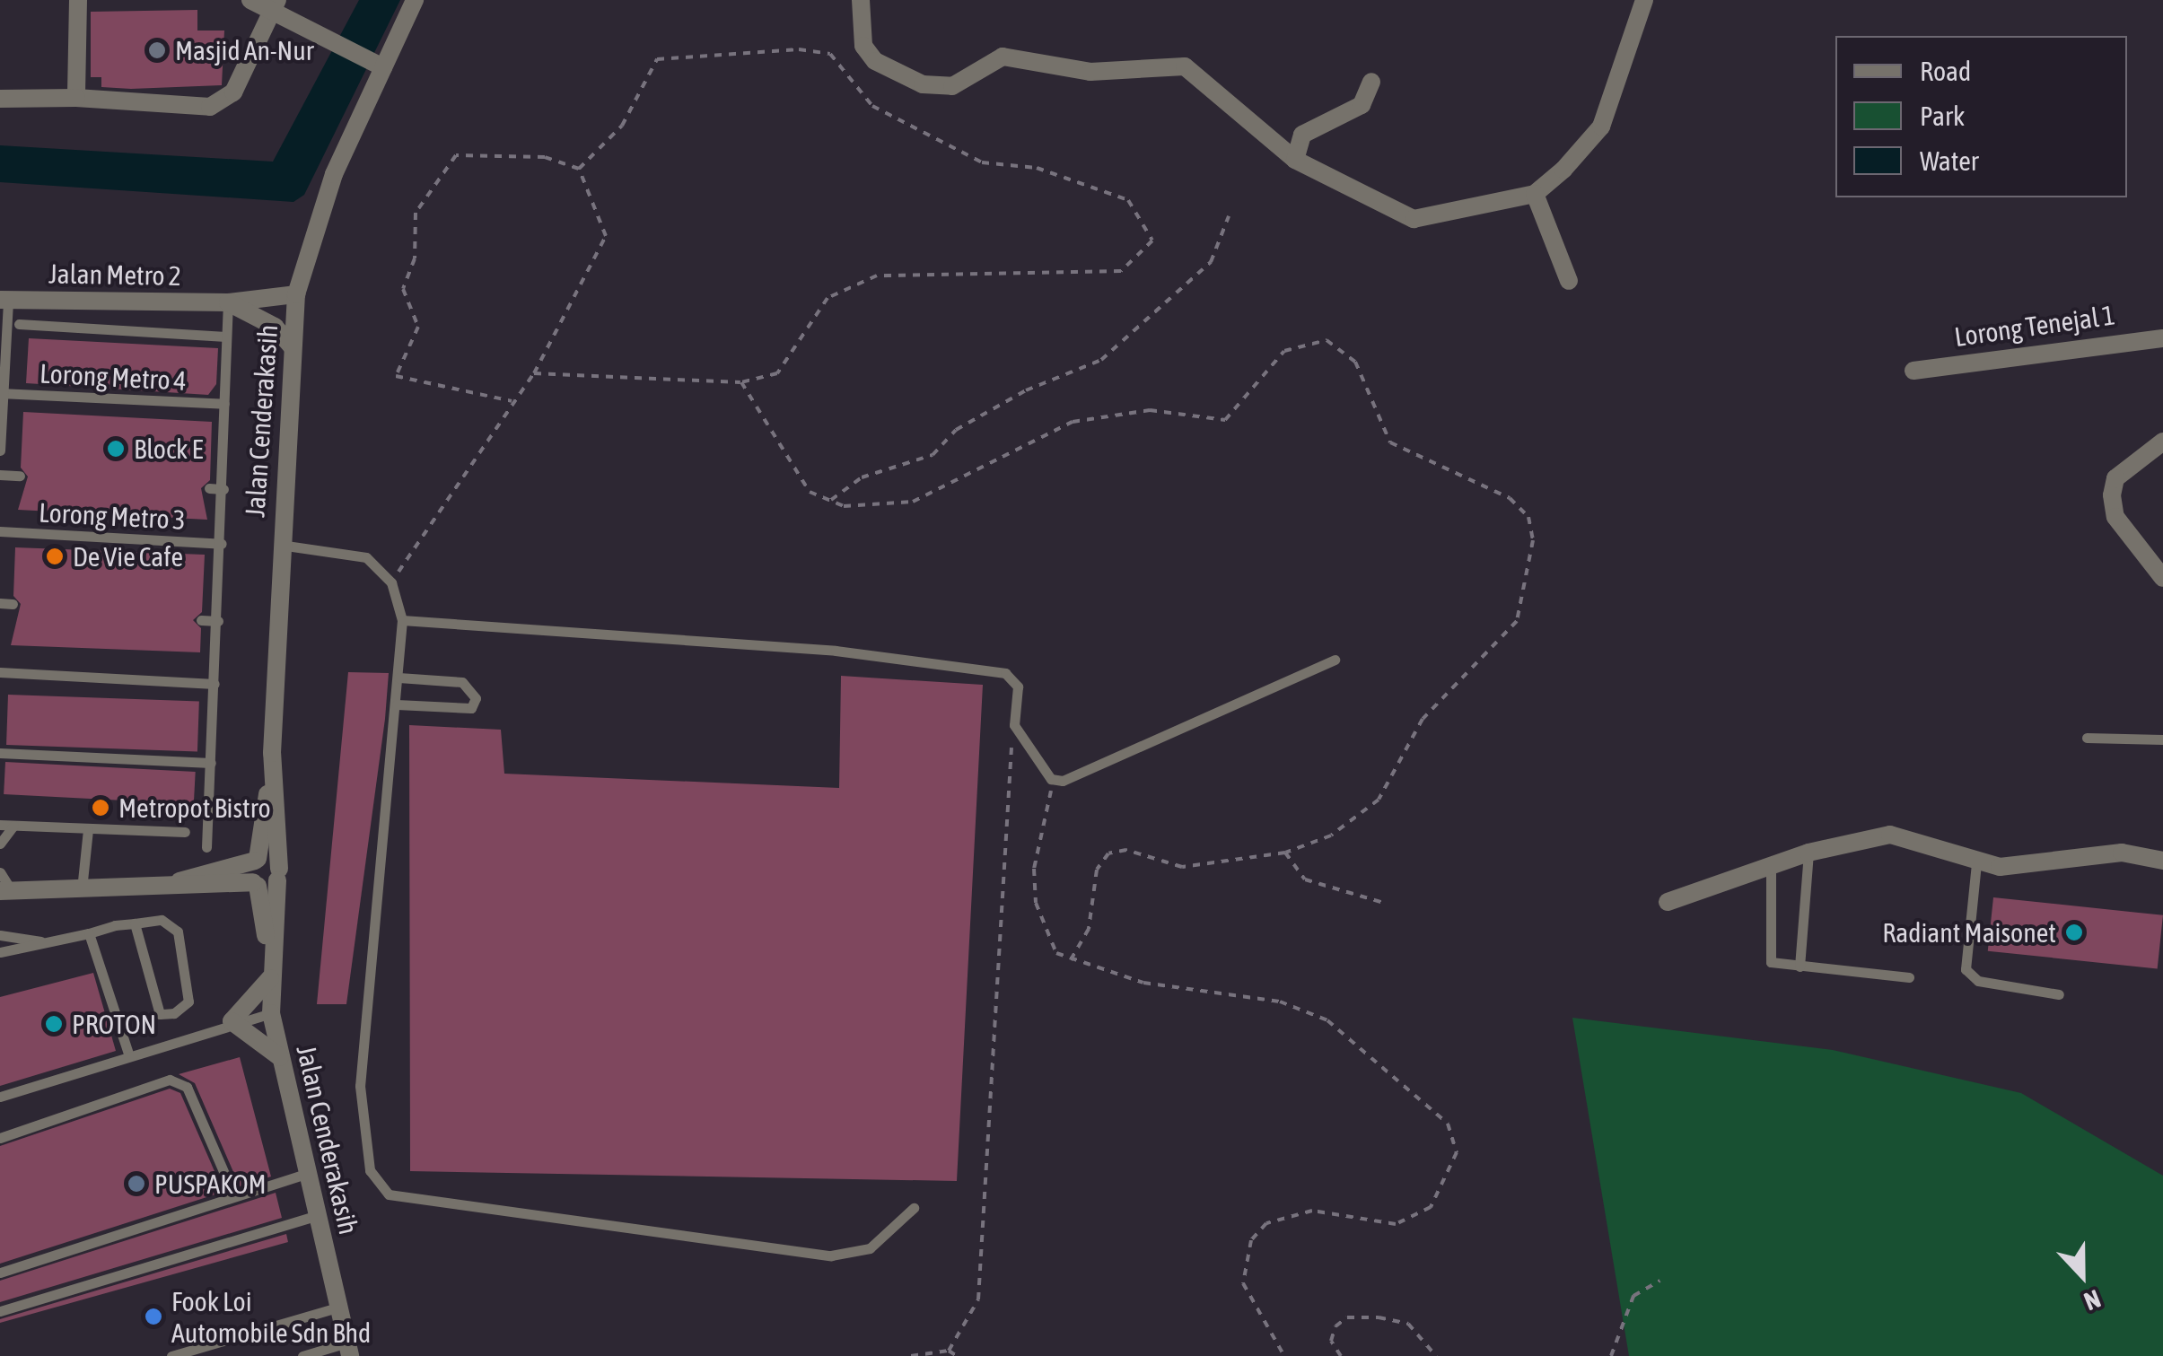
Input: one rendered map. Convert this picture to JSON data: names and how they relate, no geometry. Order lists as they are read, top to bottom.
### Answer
{
  "streets": {
    "street": ["Jalan Metro 2", "Lorong Tenejal 1", "Jalan Cenderakasih"],
    "lane": ["Lorong Metro 4", "Lorong Metro 3"]
  },
  "crossings": [
    ["Jalan Metro 2", "Jalan Cenderakasih"]
  ],
  "places": [
    "Masjid An-Nur",
    "Block E",
    "De Vie Cafe",
    "Metropot Bistro",
    "Radiant Maisonet",
    "PROTON",
    "PUSPAKOM",
    "Fook Loi Automobile Sdn Bhd"
  ],
  "legend": ["Road", "Park", "Water"],
  "north": "bottom"
}
